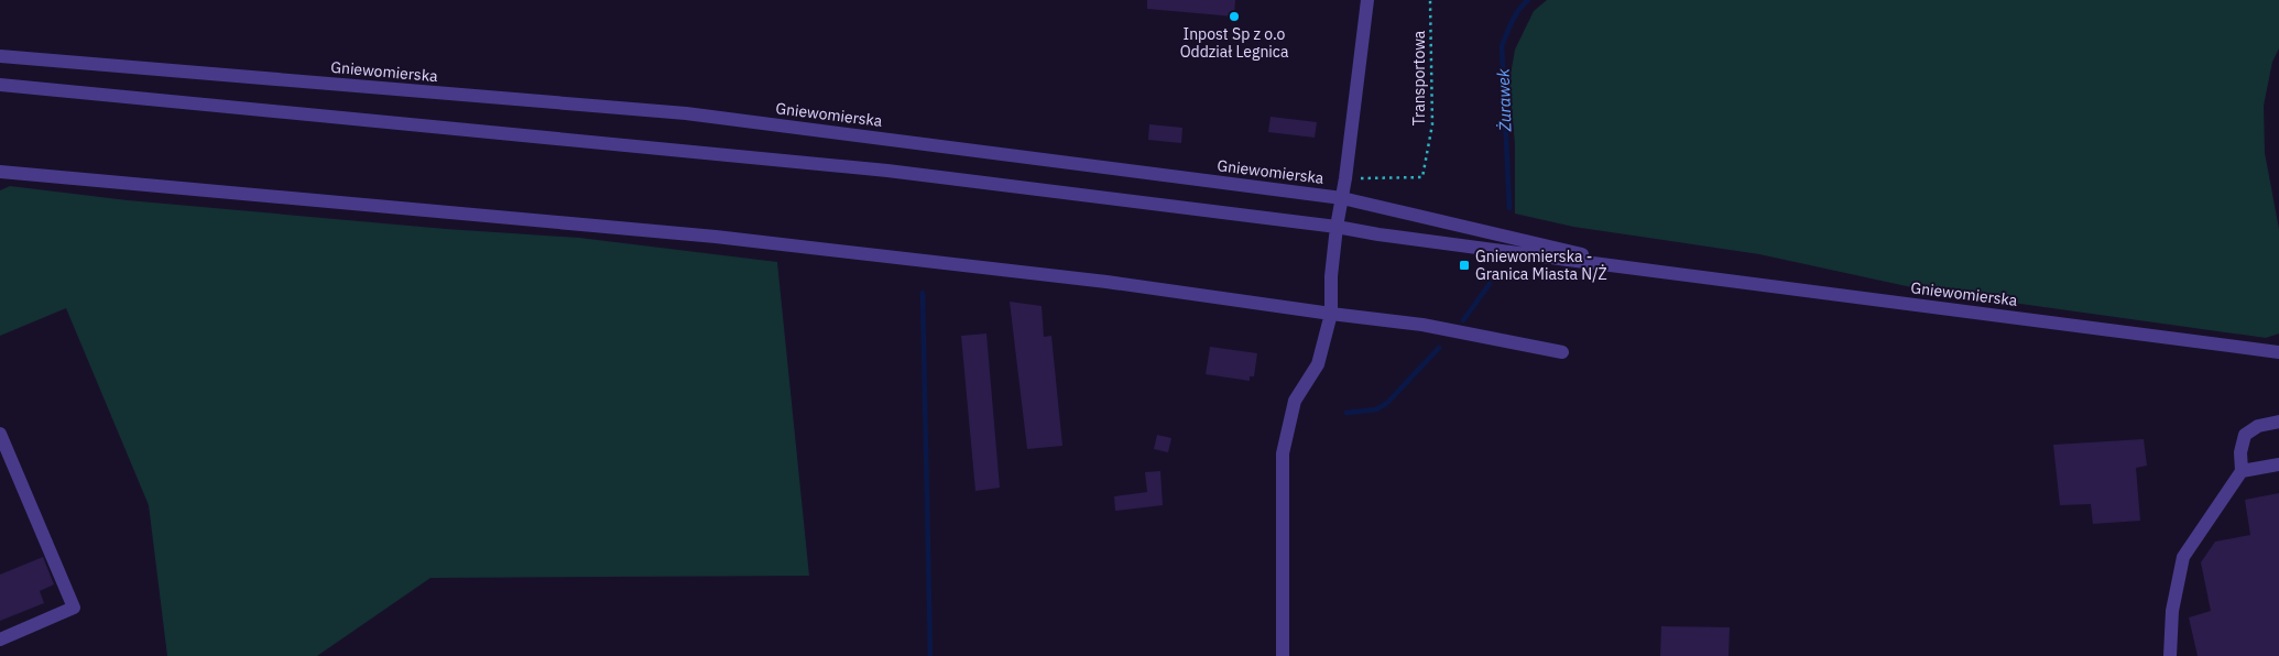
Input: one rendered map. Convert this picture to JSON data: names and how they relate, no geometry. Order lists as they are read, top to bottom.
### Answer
{
  "streets": {
    "street": ["Gniewomierska"],
    "path": ["Transportowa"]
  },
  "water": ["Żurawek"],
  "places": {
    "other": ["Inpost Sp z o.o Oddział Legnica"],
    "transit": ["Gniewomierska - Granica Miasta N/Ż"]
  }
}
